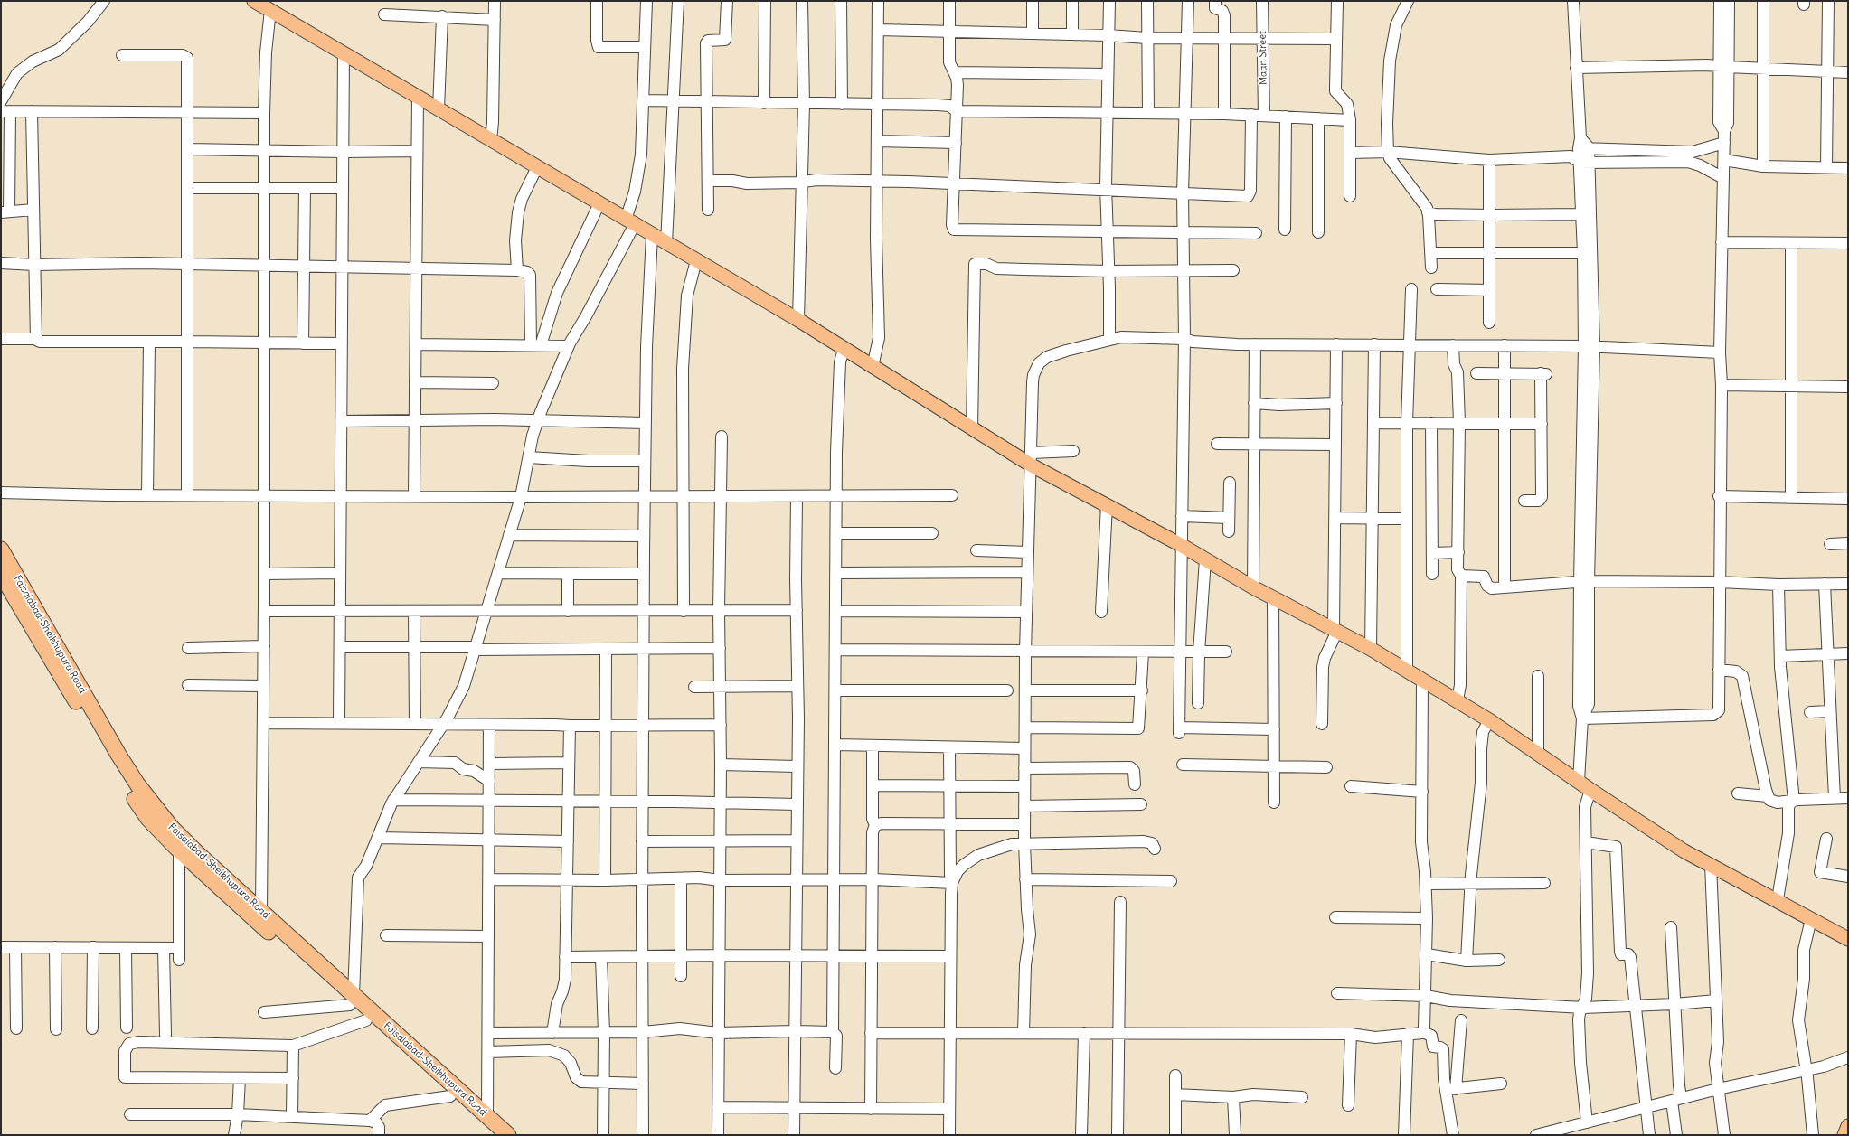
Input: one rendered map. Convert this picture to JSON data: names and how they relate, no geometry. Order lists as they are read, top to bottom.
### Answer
{
  "streets": {
    "highway": ["Faisalabad-Sheikhupura Road"],
    "street": ["Maan Street"]
  }
}
